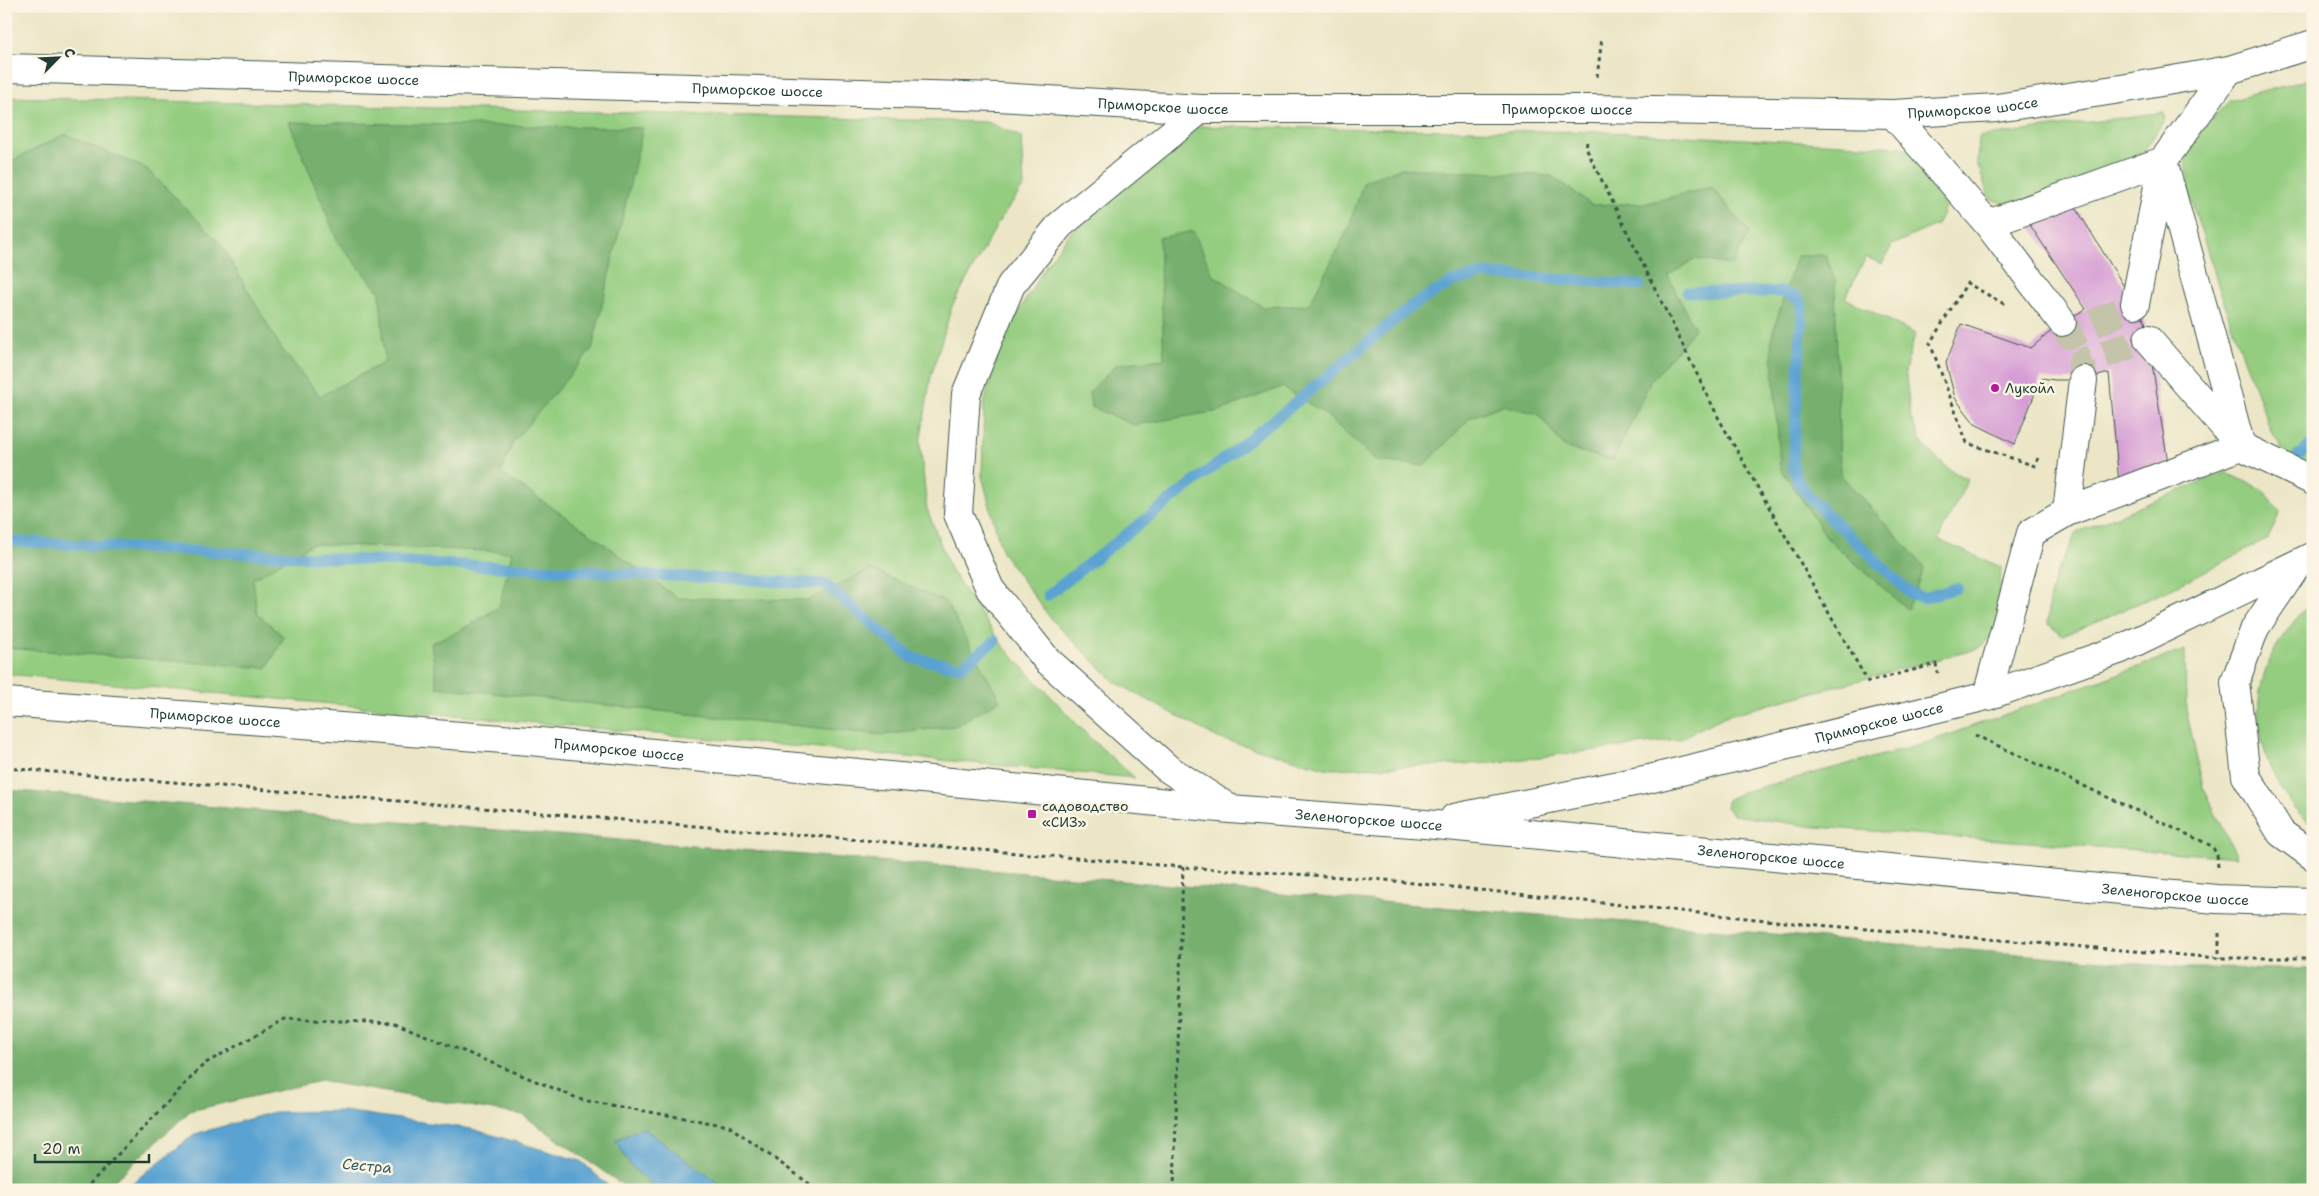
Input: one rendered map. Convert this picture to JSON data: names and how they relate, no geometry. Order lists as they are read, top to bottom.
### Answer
{
  "streets": {
    "main road": ["Приморское шоссе", "Зеленогорское шоссе"]
  },
  "crossings": [
    ["Приморское шоссе", "Зеленогорское шоссе"]
  ],
  "water": ["Сестра"],
  "places": {
    "other": ["Лукойл"],
    "transit": ["садоводство «СИЗ»"]
  },
  "scale_bar": "20 m",
  "north": "top right"
}
